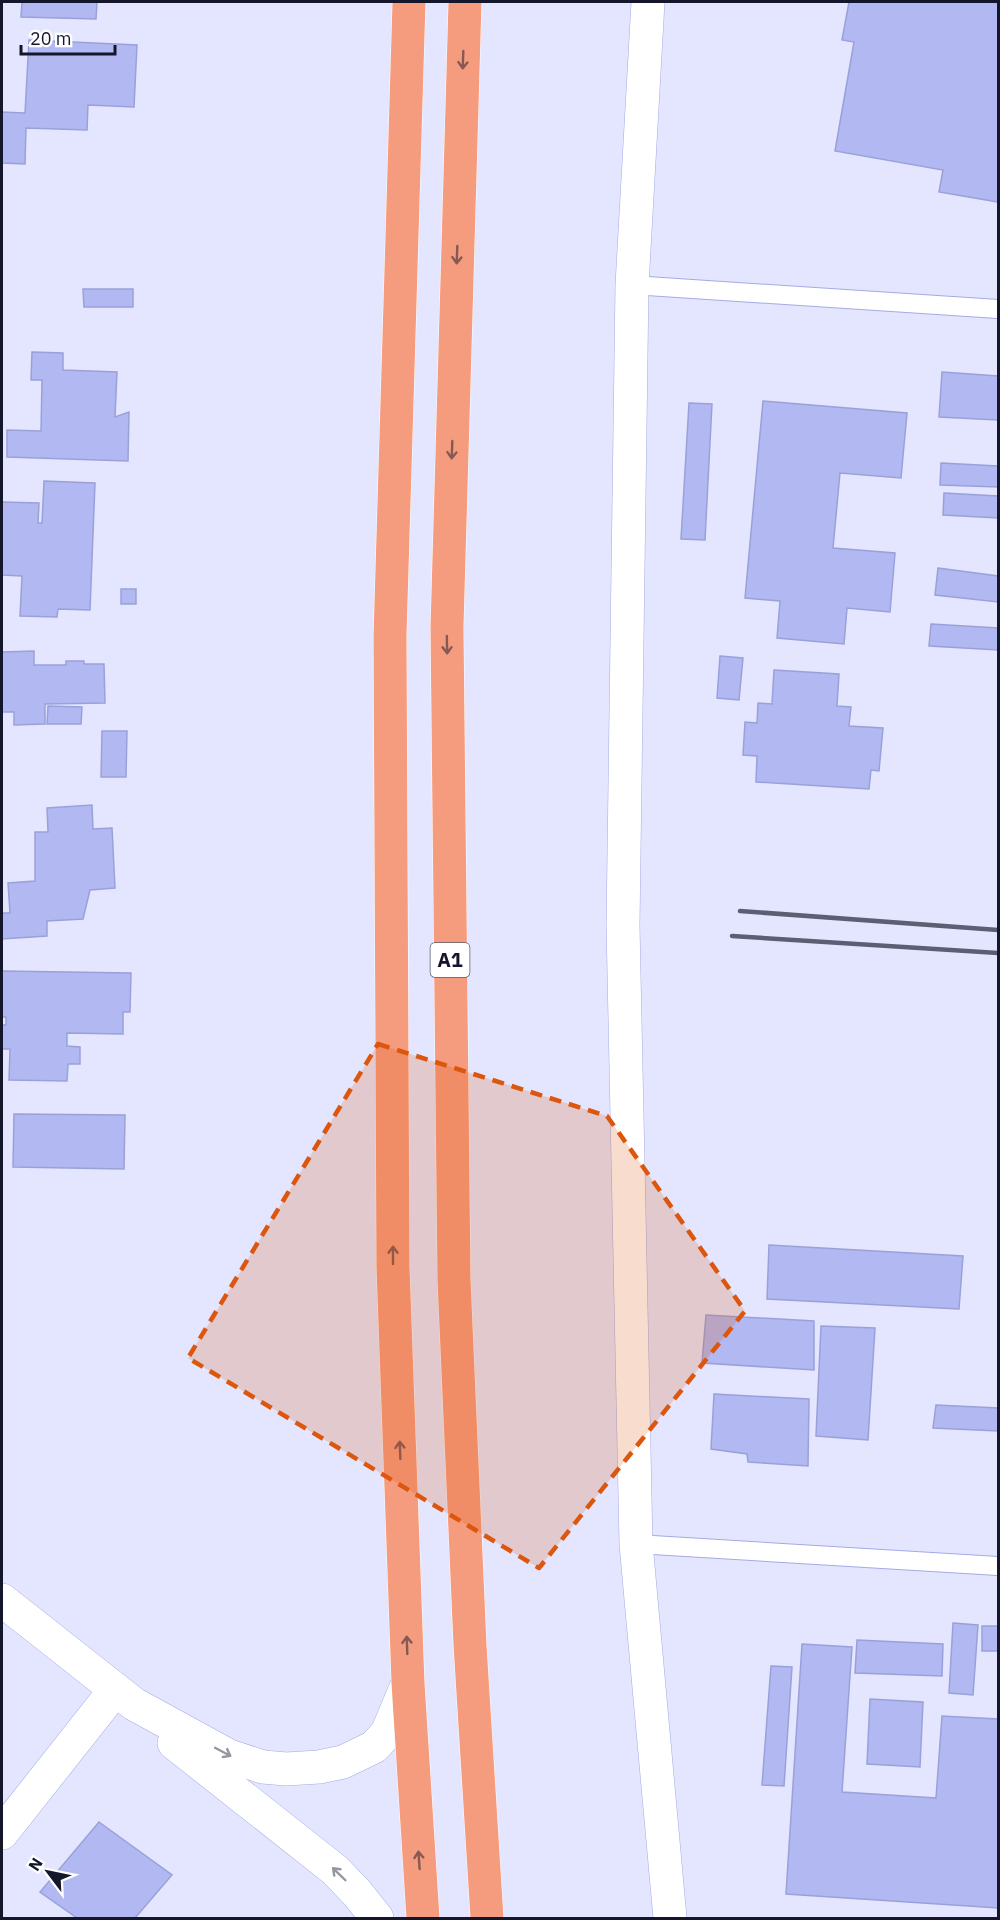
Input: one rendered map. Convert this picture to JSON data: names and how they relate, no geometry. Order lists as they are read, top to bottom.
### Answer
{
  "streets": {
    "highway": ["A1"]
  },
  "scale_bar": "20 m",
  "north": "top left"
}
